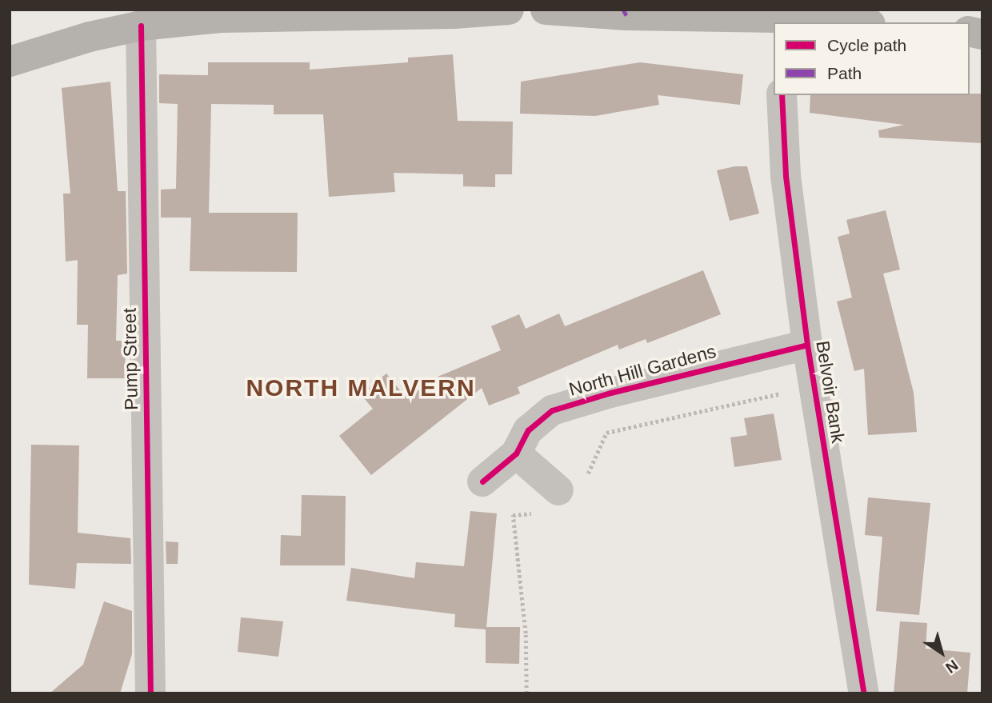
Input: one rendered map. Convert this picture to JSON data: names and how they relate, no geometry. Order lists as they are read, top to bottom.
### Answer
{
  "streets": {
    "street": ["Pump Street", "North Hill Gardens", "Belvoir Bank"]
  },
  "crossings": [
    ["North Hill Gardens", "Belvoir Bank"]
  ],
  "districts": ["NORTH MALVERN"],
  "legend": ["Cycle path", "Path"],
  "north": "bottom right"
}
